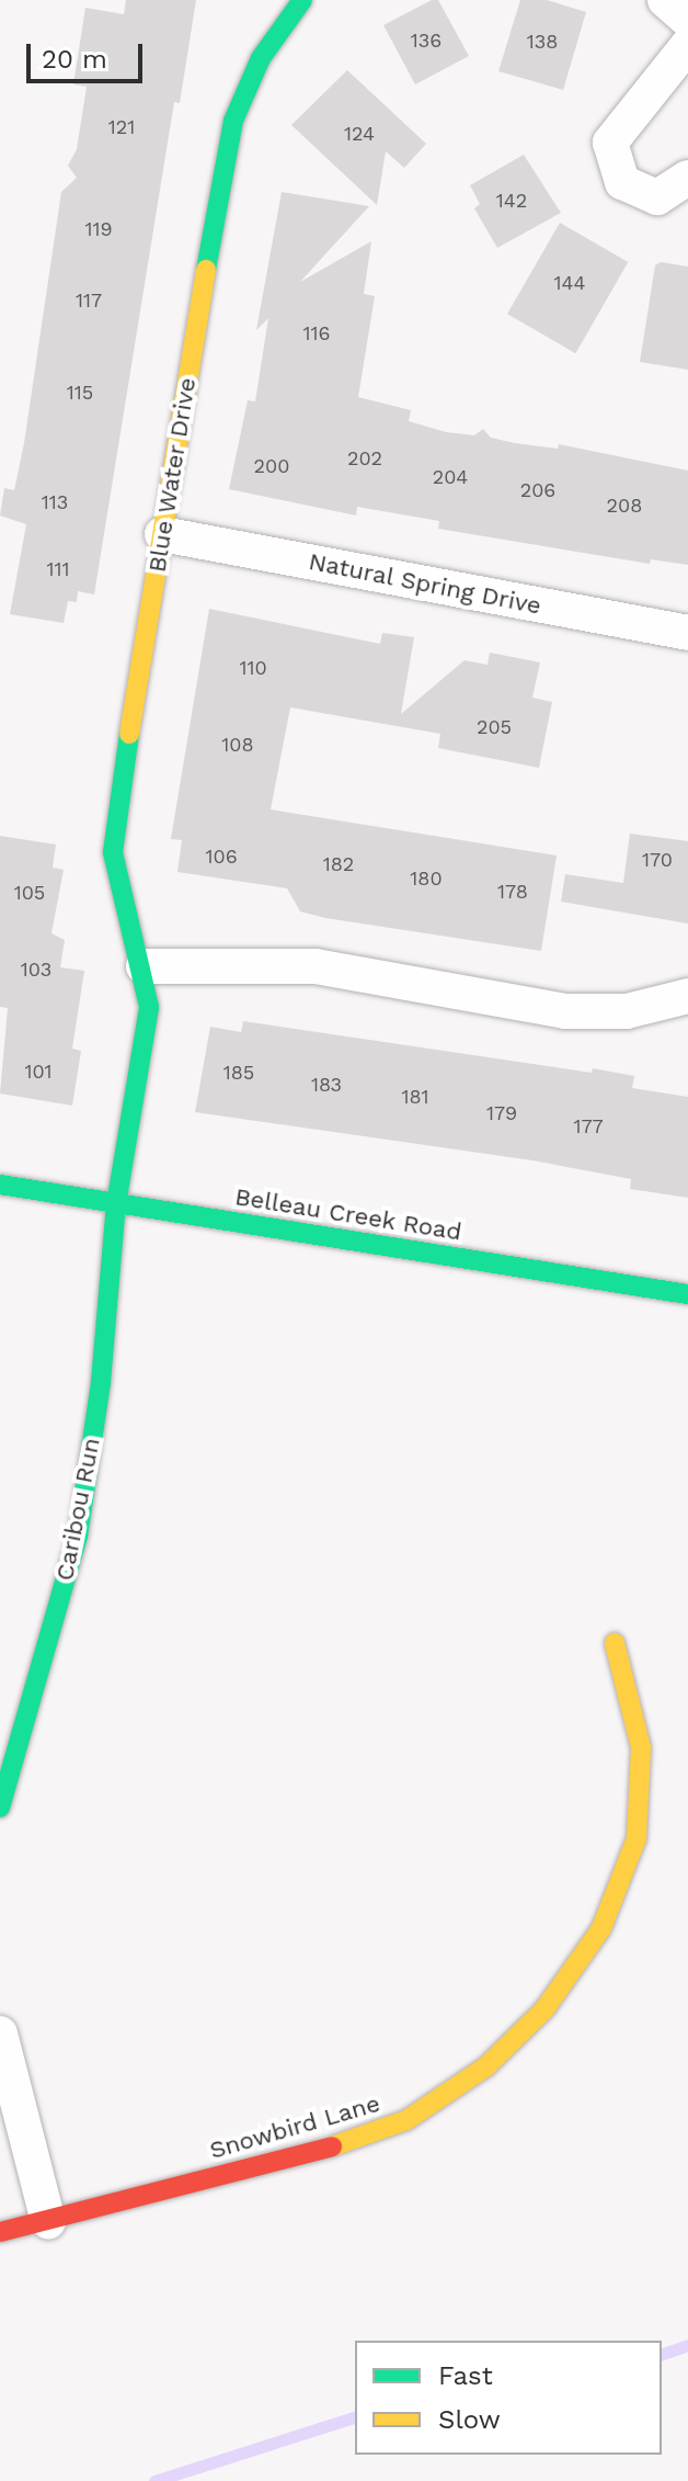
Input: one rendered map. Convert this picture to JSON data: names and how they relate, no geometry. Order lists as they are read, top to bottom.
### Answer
{
  "streets": {
    "street": [
      "Blue Water Drive",
      "Natural Spring Drive",
      "Belleau Creek Road",
      "Caribou Run",
      "Snowbird Lane"
    ]
  },
  "crossings": [
    ["Blue Water Drive", "Natural Spring Drive"],
    ["Blue Water Drive", "Belleau Creek Road"],
    ["Blue Water Drive", "Caribou Run"],
    ["Belleau Creek Road", "Caribou Run"]
  ],
  "house_numbers": [
    "136",
    "138",
    "121",
    "124",
    "142",
    "119",
    "144",
    "117",
    "116",
    "115",
    "202",
    "200",
    "204",
    "206",
    "113",
    "208",
    "111",
    "110",
    "205",
    "108",
    "106",
    "170",
    "182",
    "180",
    "178",
    "105",
    "103",
    "101",
    "185",
    "183",
    "181",
    "179",
    "177"
  ],
  "legend": ["Fast", "Slow"],
  "scale_bar": "20 m"
}
